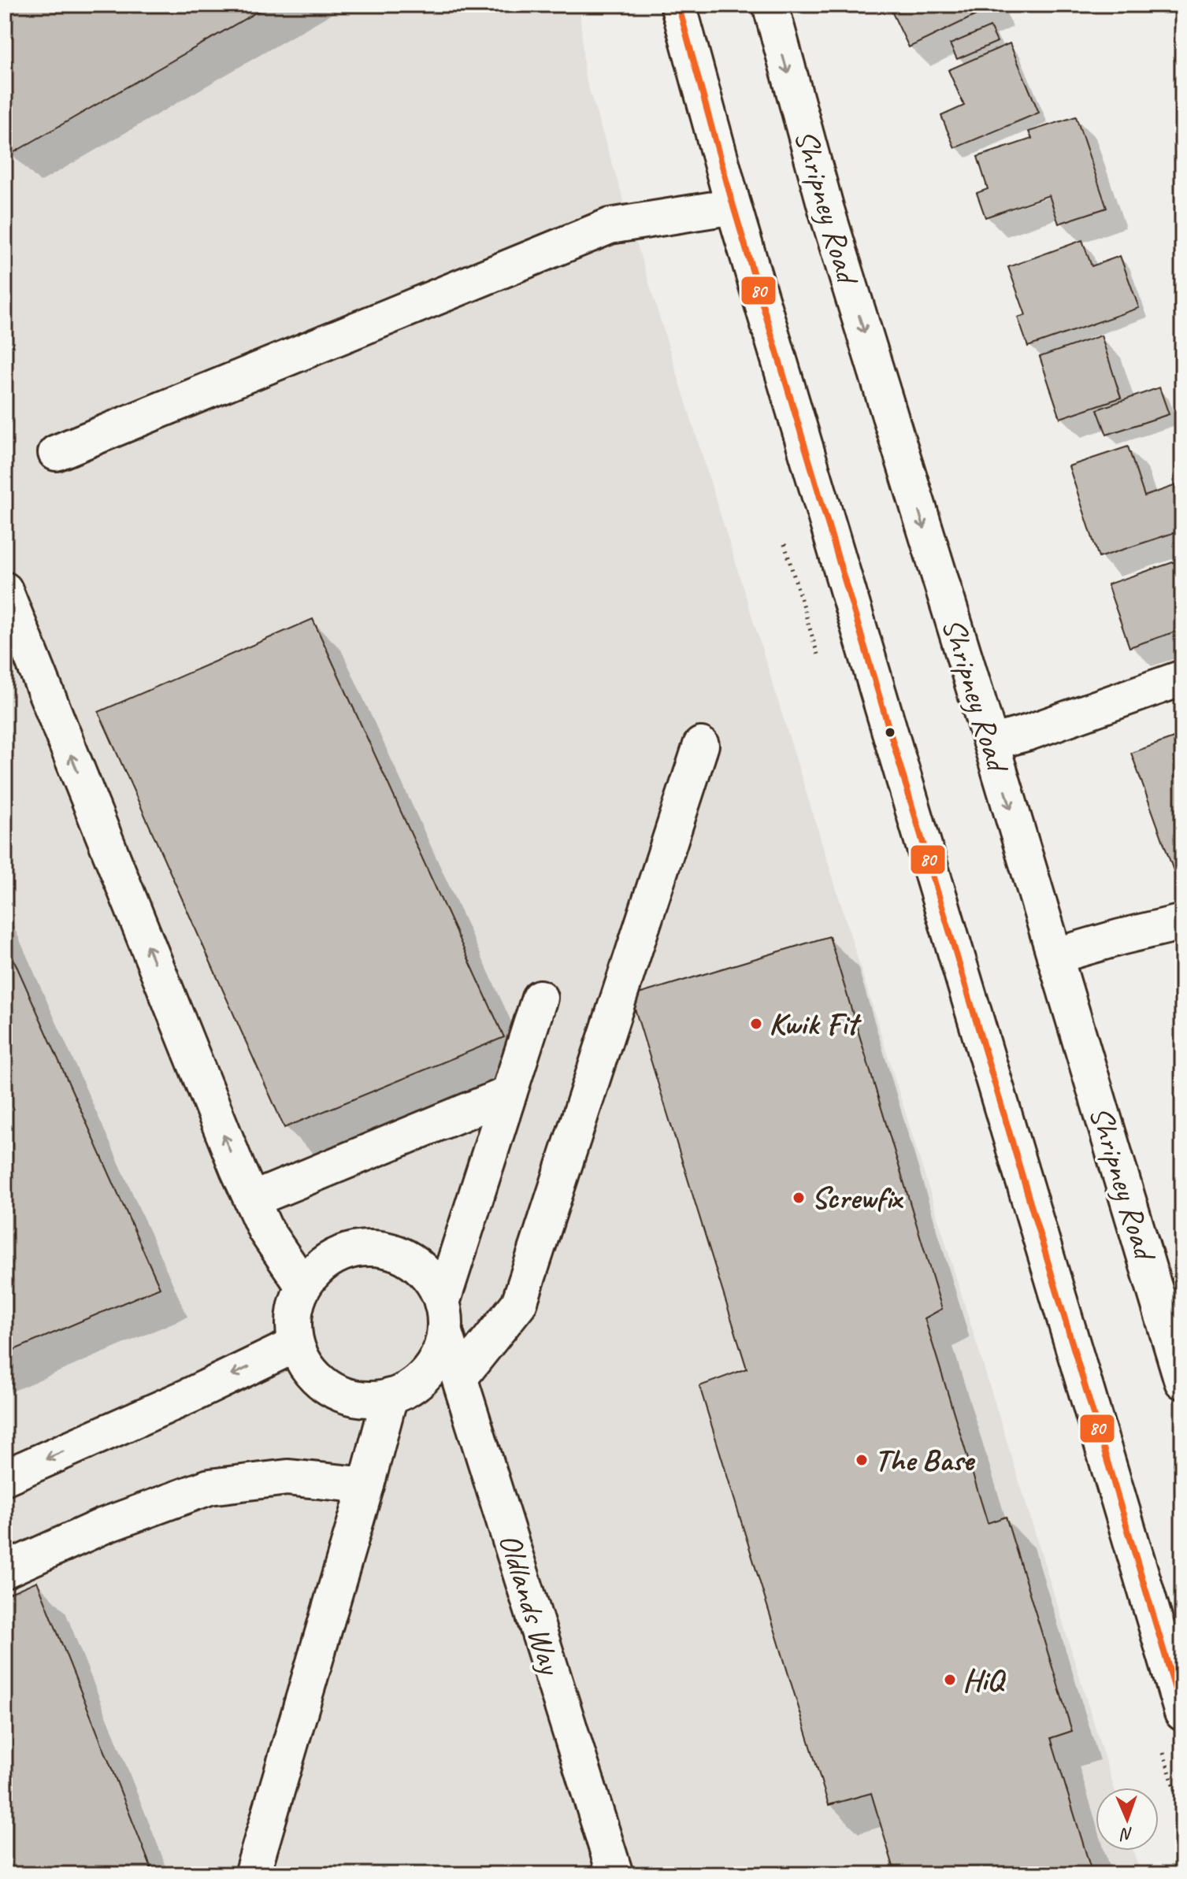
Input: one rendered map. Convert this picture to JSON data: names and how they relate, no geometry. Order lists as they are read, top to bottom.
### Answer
{
  "streets": {
    "main road": ["Shripney Road", "Oldlands Way"]
  },
  "places": [
    "Kwik Fit",
    "Screwfix",
    "The Base",
    "HiQ"
  ],
  "lines": ["transit line 80"],
  "north": "bottom"
}
